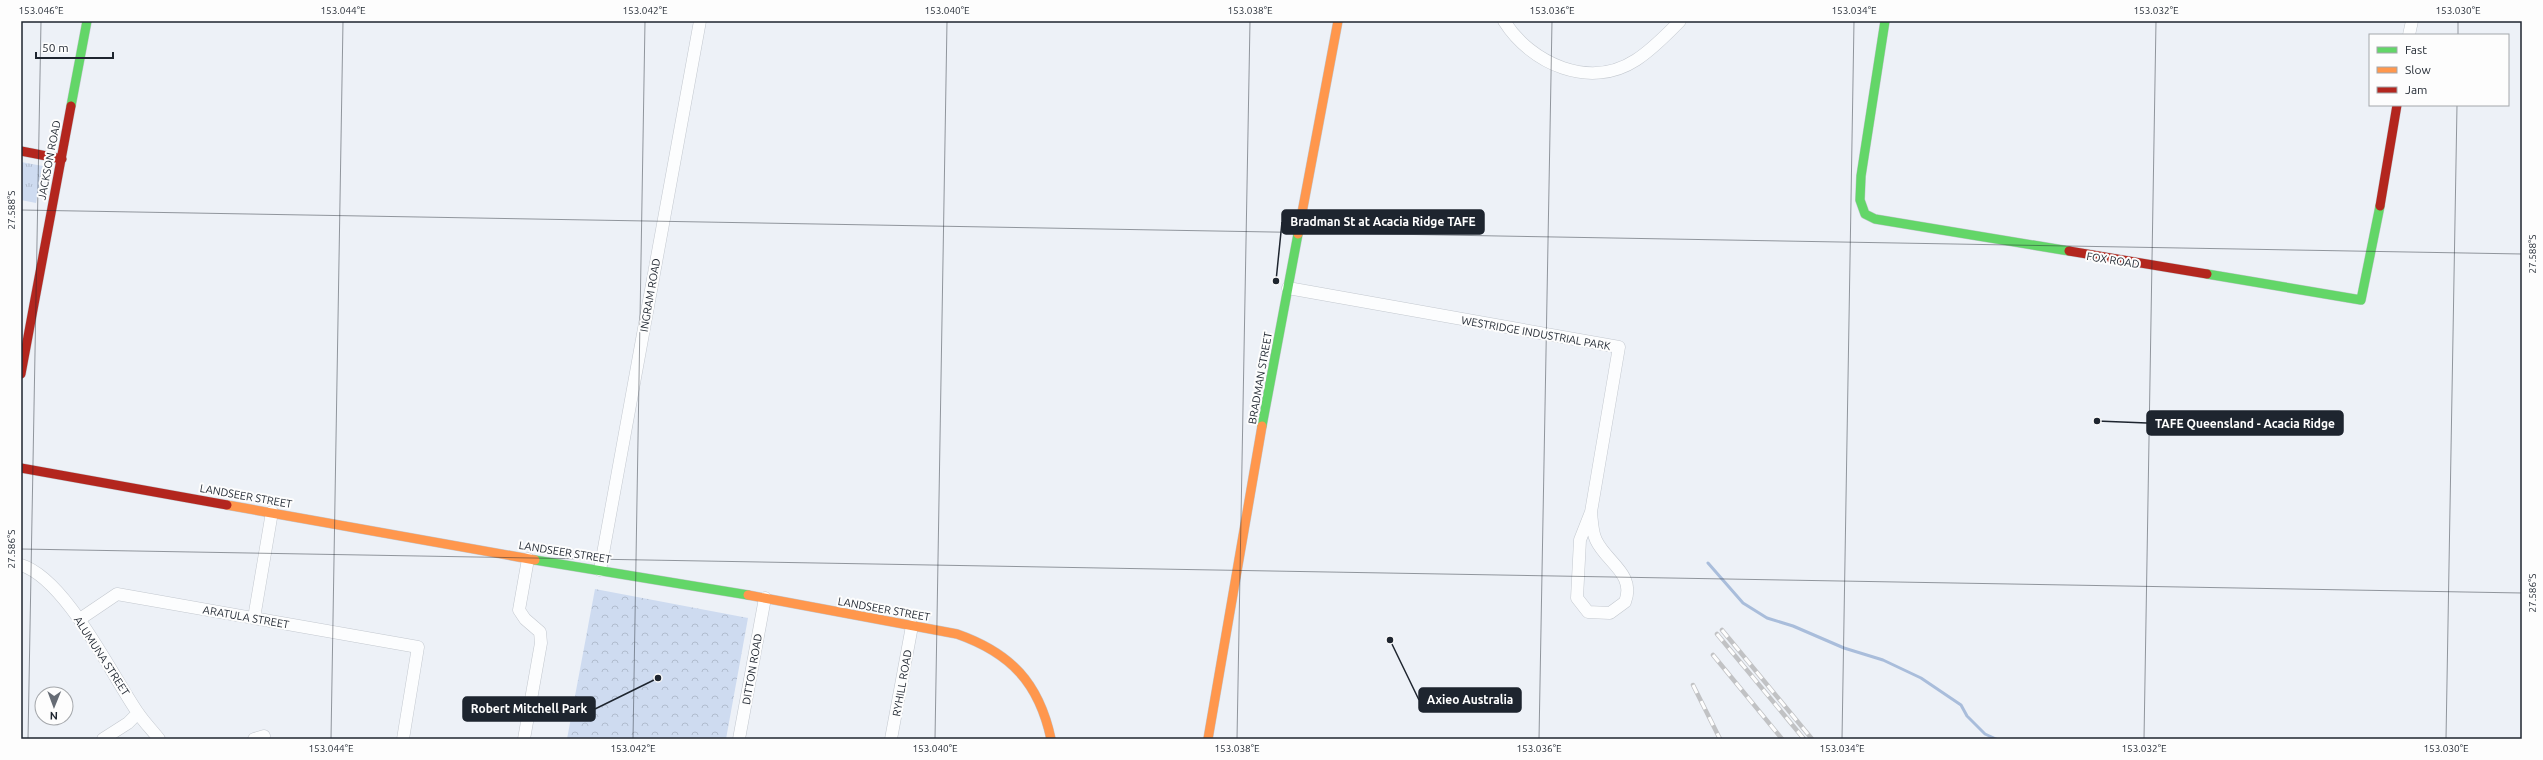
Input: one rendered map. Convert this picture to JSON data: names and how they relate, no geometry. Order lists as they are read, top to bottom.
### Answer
{
  "streets": {
    "street": [
      "JACKSON ROAD",
      "FOX ROAD",
      "INGRAM ROAD",
      "WESTRIDGE INDUSTRIAL PARK",
      "BRADMAN STREET",
      "LANDSEER STREET",
      "ARATULA STREET",
      "ALUMUNA STREET",
      "DITTON ROAD",
      "RYHILL ROAD"
    ]
  },
  "crossings": [
    ["INGRAM ROAD", "LANDSEER STREET"],
    ["WESTRIDGE INDUSTRIAL PARK", "BRADMAN STREET"],
    ["LANDSEER STREET", "DITTON ROAD"],
    ["LANDSEER STREET", "RYHILL ROAD"],
    ["ARATULA STREET", "ALUMUNA STREET"]
  ],
  "places": [
    "Bradman St at Acacia Ridge TAFE",
    "TAFE Queensland - Acacia Ridge",
    "Axieo Australia",
    "Robert Mitchell Park"
  ],
  "legend": ["Fast", "Slow", "Jam"],
  "scale_bar": "50 m",
  "north": "bottom",
  "coordinates": [
    "153.046°E",
    "153.044°E",
    "153.042°E",
    "153.040°E",
    "153.038°E",
    "153.036°E",
    "153.034°E",
    "153.032°E",
    "153.030°E",
    "27.588°S",
    "27.586°S"
  ]
}
